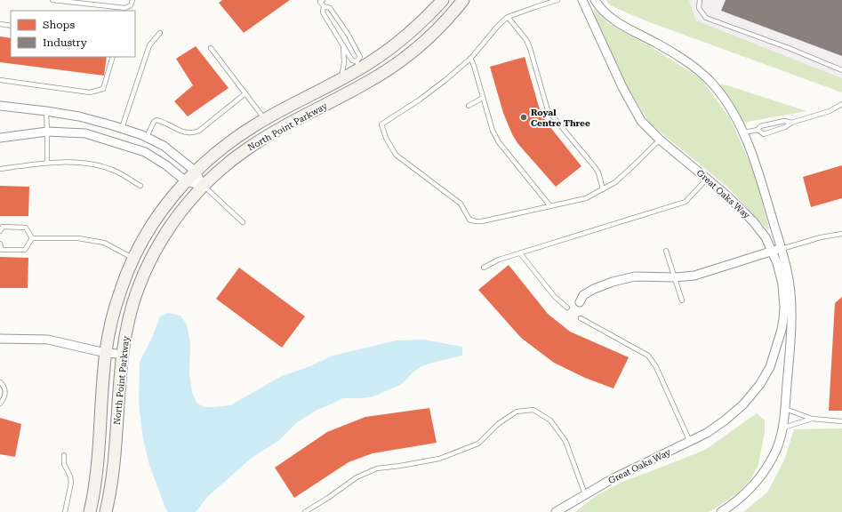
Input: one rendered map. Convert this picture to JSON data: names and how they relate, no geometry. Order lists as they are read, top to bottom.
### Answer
{
  "streets": {
    "street": ["North Point Parkway", "Great Oaks Way"]
  },
  "places": ["Royal Centre Three"],
  "legend": ["Shops", "Industry"]
}
